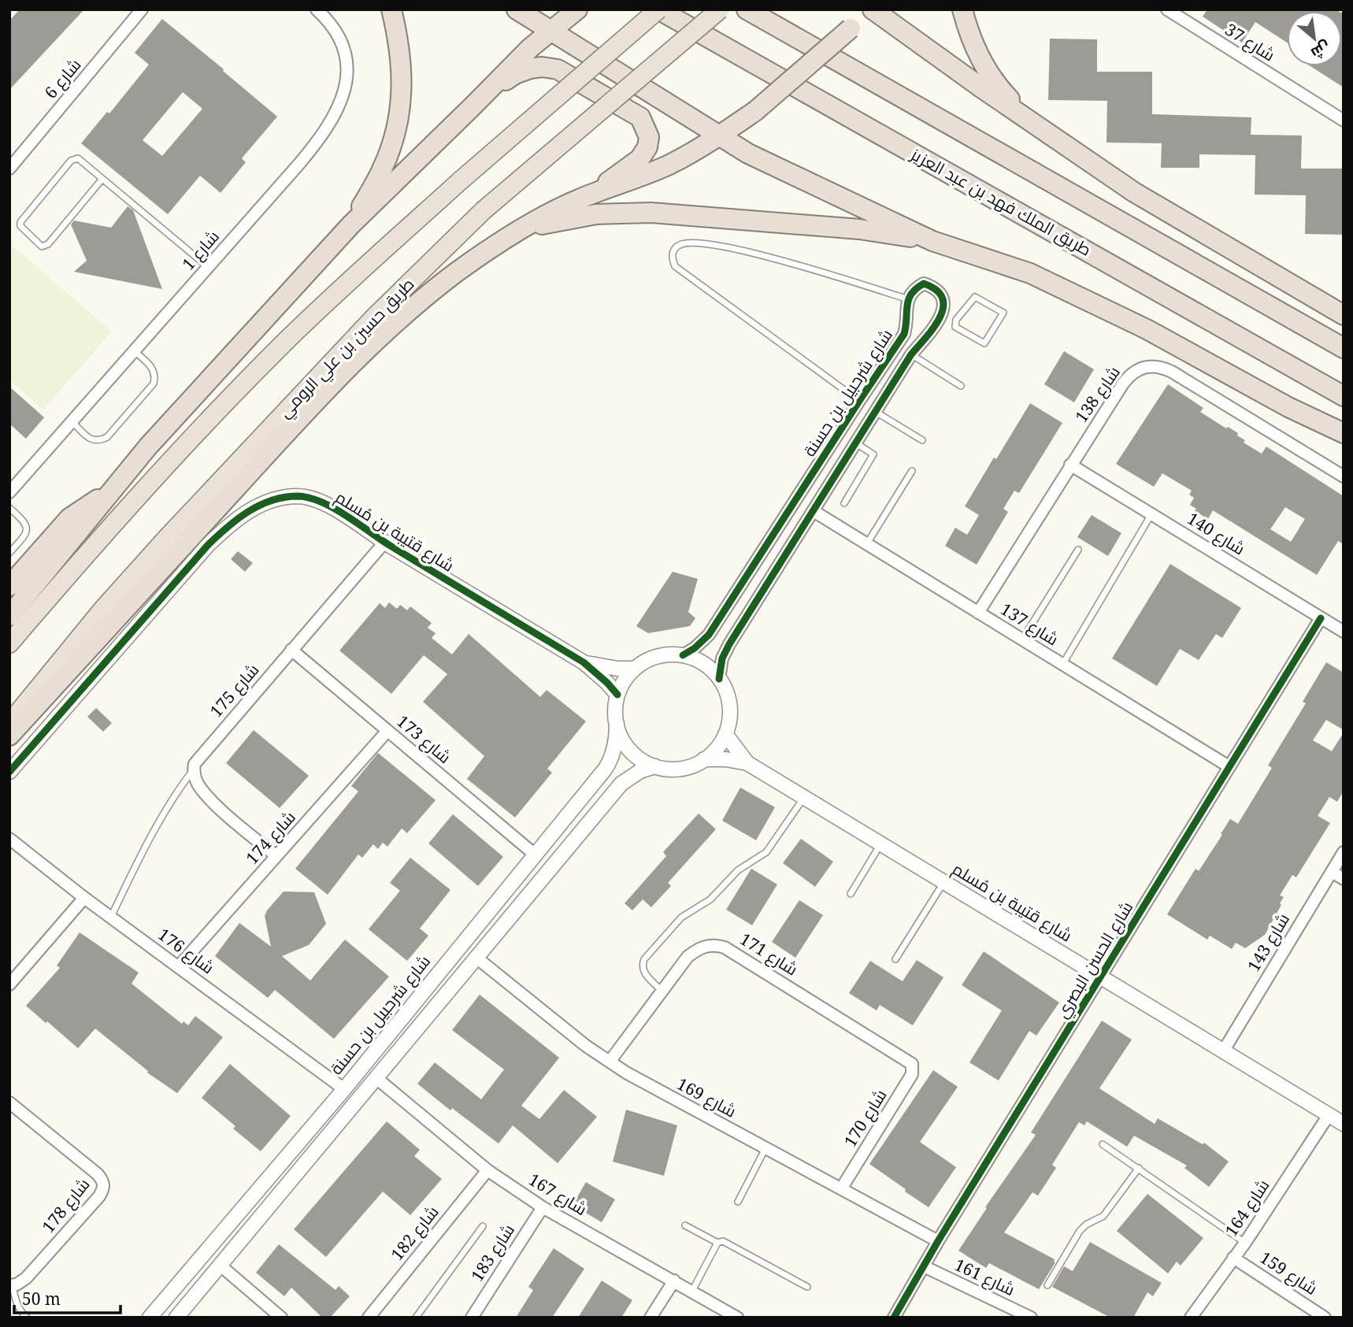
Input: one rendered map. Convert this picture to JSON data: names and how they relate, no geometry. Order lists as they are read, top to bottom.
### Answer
{
  "streets": {
    "highway": ["طريق الملك فهد بن عبد العزيز", "طريق حسين بن علي الرومي"],
    "street": [
      "شارع 37",
      "شارع 6",
      "شارع 1",
      "شارع شرحبيل بن حسنة",
      "شارع 138",
      "شارع قتيبة بن مُسلم",
      "شارع 140",
      "شارع 137",
      "شارع 175",
      "شارع 173",
      "شارع 174",
      "شارع 143",
      "شارع 176",
      "شارع 171",
      "شارع الحسن البصري",
      "شارع 169",
      "شارع 170",
      "شارع 167",
      "شارع 178",
      "شارع 164",
      "شارع 182",
      "شارع 183",
      "شارع 159",
      "شارع 161"
    ]
  },
  "crossings": [
    ["شارع شرحبيل بن حسنة", "شارع قتيبة بن مُسلم"],
    ["شارع شرحبيل بن حسنة", "شارع 137"],
    ["شارع شرحبيل بن حسنة", "شارع 173"],
    ["شارع شرحبيل بن حسنة", "شارع 176"],
    ["شارع 138", "شارع 140"],
    ["شارع 138", "شارع 137"],
    ["شارع قتيبة بن مُسلم", "شارع 175"],
    ["شارع قتيبة بن مُسلم", "شارع 143"],
    ["شارع قتيبة بن مُسلم", "شارع الحسن البصري"],
    ["شارع قتيبة بن مُسلم", "شارع 164"],
    ["شارع 140", "شارع الحسن البصري"],
    ["شارع 137", "شارع الحسن البصري"],
    ["شارع 175", "شارع 173"],
    ["شارع 173", "شارع 174"],
    ["شارع 174", "شارع 176"],
    ["شارع 171", "شارع 169"],
    ["شارع 171", "شارع 170"],
    ["شارع الحسن البصري", "شارع 169"],
    ["شارع الحسن البصري", "شارع 161"],
    ["شارع 169", "شارع 170"],
    ["شارع 167", "شارع 182"],
    ["شارع 167", "شارع 183"],
    ["شارع 164", "شارع 159"]
  ],
  "scale_bar": "50 m",
  "north": "bottom right"
}
